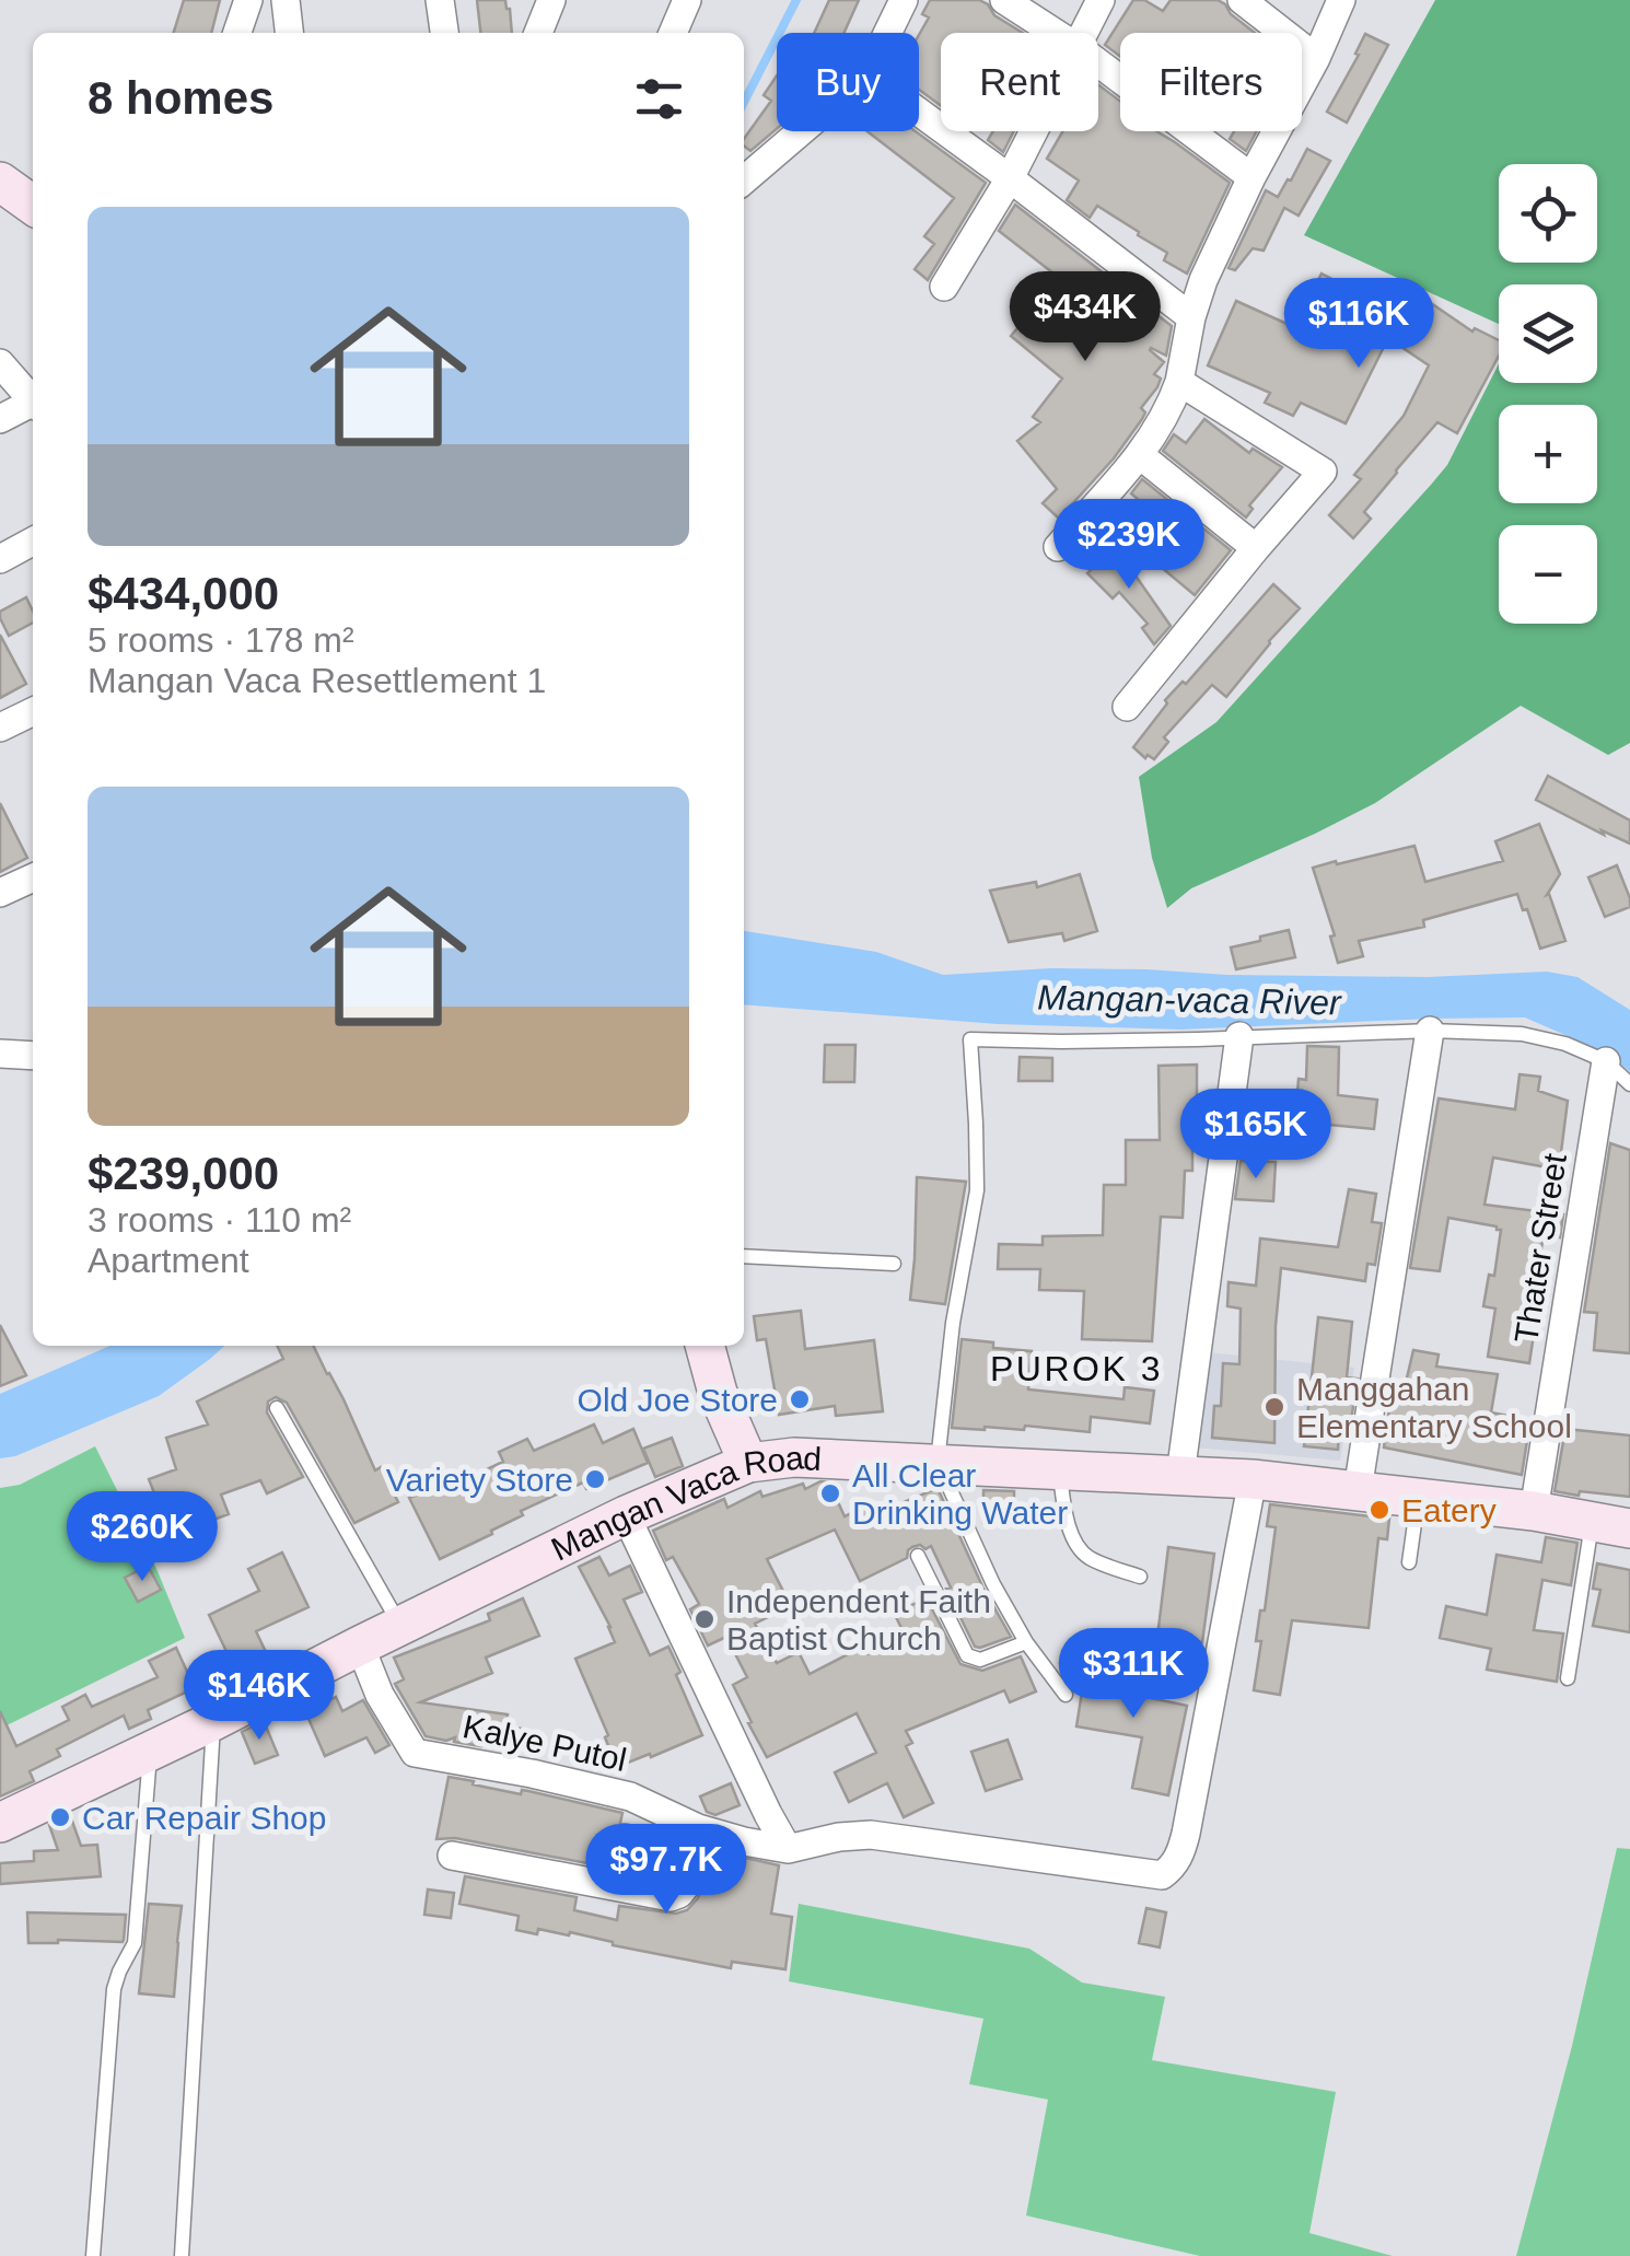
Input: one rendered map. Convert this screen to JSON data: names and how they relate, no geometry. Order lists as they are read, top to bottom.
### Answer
{
  "streets": {
    "main road": ["Mangan Vaca Road"],
    "street": ["Thater Street", "Kalye Putol"]
  },
  "crossings": [
    ["Thater Street", "Mangan Vaca Road"],
    ["Mangan Vaca Road", "Kalye Putol"]
  ],
  "districts": ["PUROK 3"],
  "water": ["Mangan-vaca River"],
  "places": [
    "Old Joe Store",
    "Manggahan Elementary School",
    "Variety Store",
    "All Clear Drinking Water",
    "Eatery",
    "Independent Faith Baptist Church",
    "Car Repair Shop"
  ],
  "page": {
    "chip": ["Buy", "Rent", "Filters"],
    "heading": "8 homes",
    "map_buttons": ["+", "−"],
    "list": [
      {
        "name": "$434,000",
        "note": "5 rooms · 178 m² · Mangan Vaca Resettlement 1"
      },
      {
        "name": "$239,000",
        "note": "3 rooms · 110 m² · Apartment"
      }
    ],
    "price": [
      "$434K",
      "$116K",
      "$239K",
      "$165K",
      "$260K",
      "$311K",
      "$146K",
      "$97.7K"
    ]
  }
}
